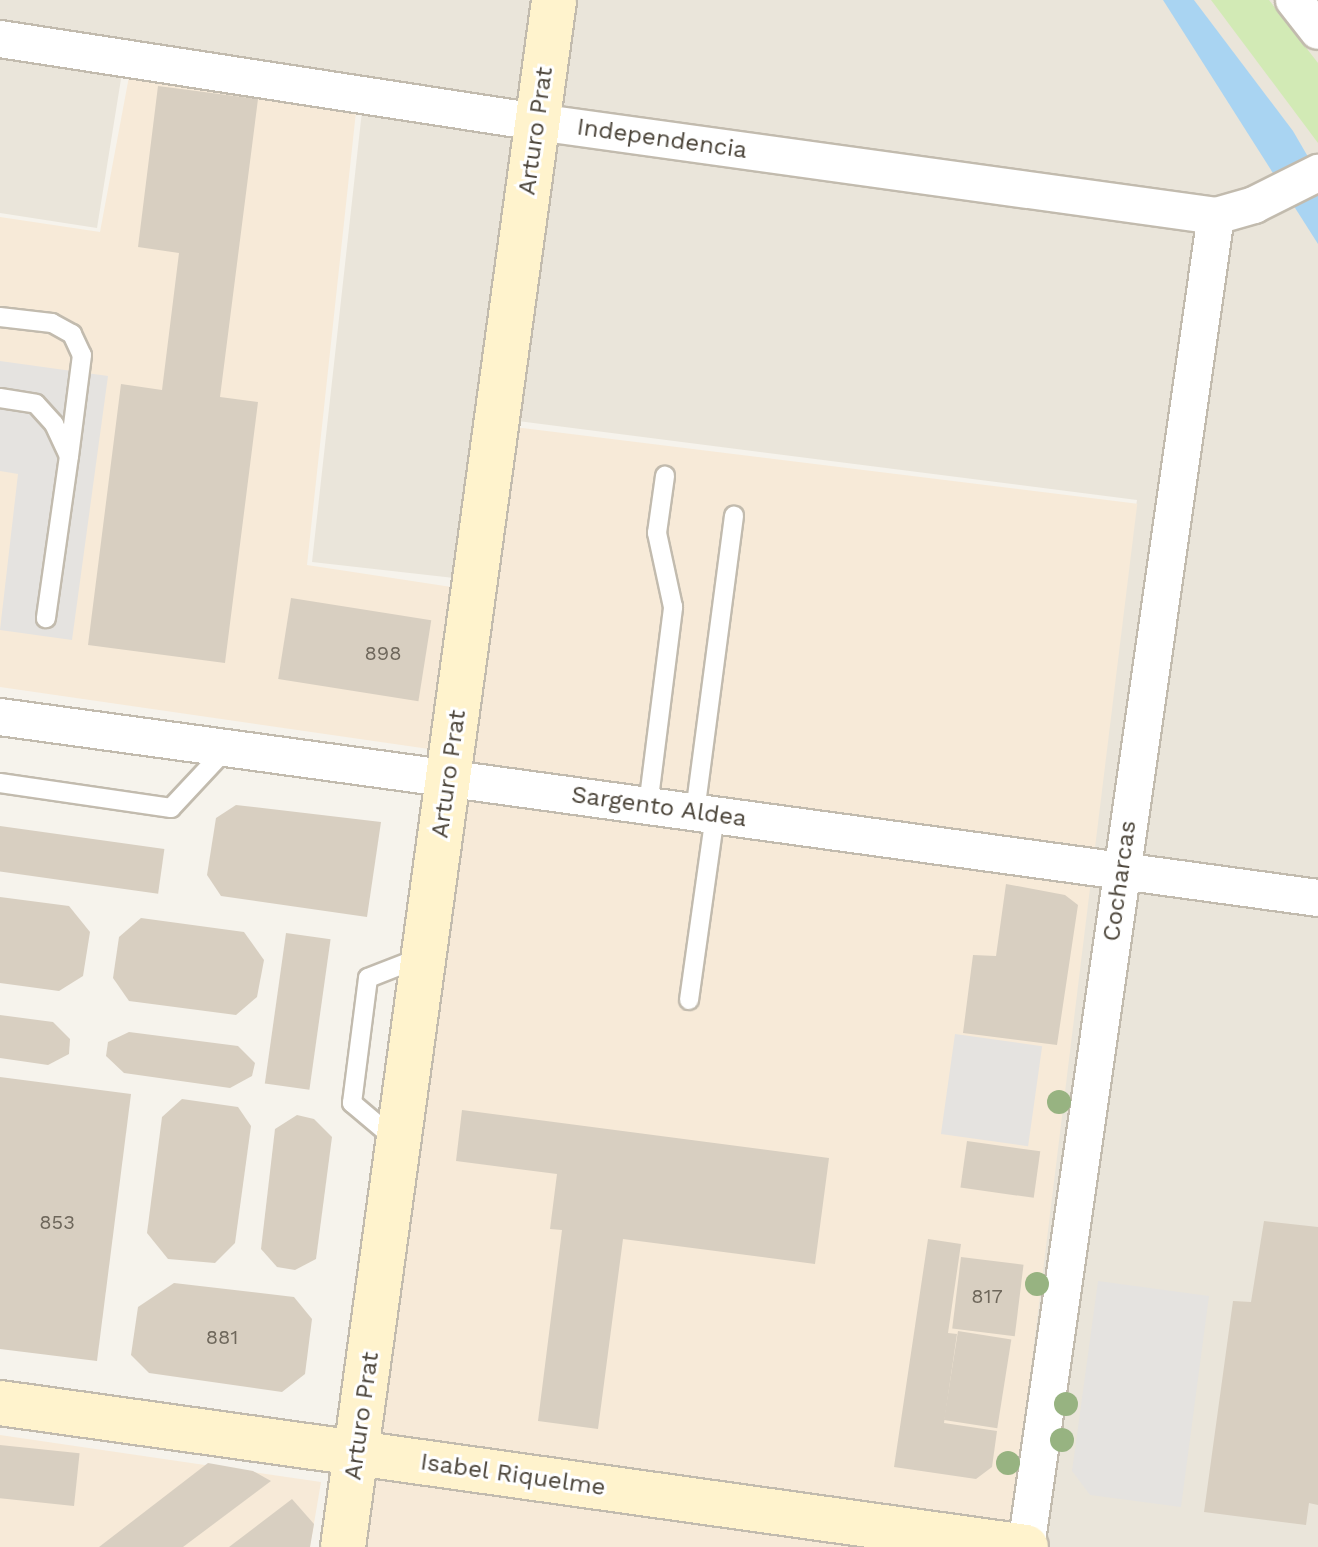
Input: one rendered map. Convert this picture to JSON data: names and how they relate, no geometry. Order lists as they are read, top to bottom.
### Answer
{
  "streets": {
    "street": [
      "Arturo Prat",
      "Independencia",
      "Sargento Aldea",
      "Cocharcas",
      "Isabel Riquelme"
    ]
  },
  "crossings": [
    ["Arturo Prat", "Independencia"],
    ["Arturo Prat", "Sargento Aldea"],
    ["Arturo Prat", "Isabel Riquelme"],
    ["Independencia", "Cocharcas"],
    ["Sargento Aldea", "Cocharcas"],
    ["Cocharcas", "Isabel Riquelme"]
  ],
  "house_numbers": [
    "898",
    "853",
    "817",
    "881"
  ]
}
